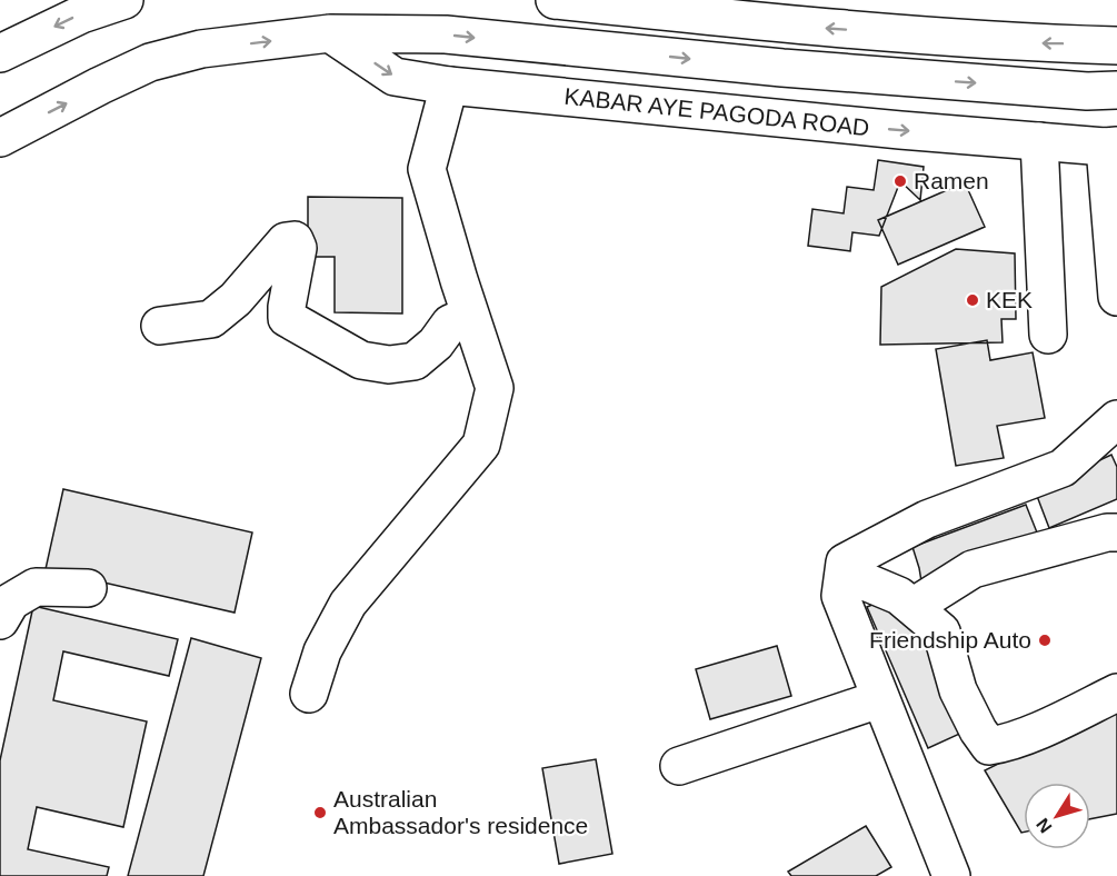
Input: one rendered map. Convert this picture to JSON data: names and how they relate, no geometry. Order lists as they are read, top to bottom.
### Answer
{
  "streets": {
    "main road": ["KABAR AYE PAGODA ROAD"]
  },
  "places": [
    "Ramen",
    "KEK",
    "Friendship Auto",
    "Australian Ambassador's residence"
  ],
  "north": "bottom left"
}
